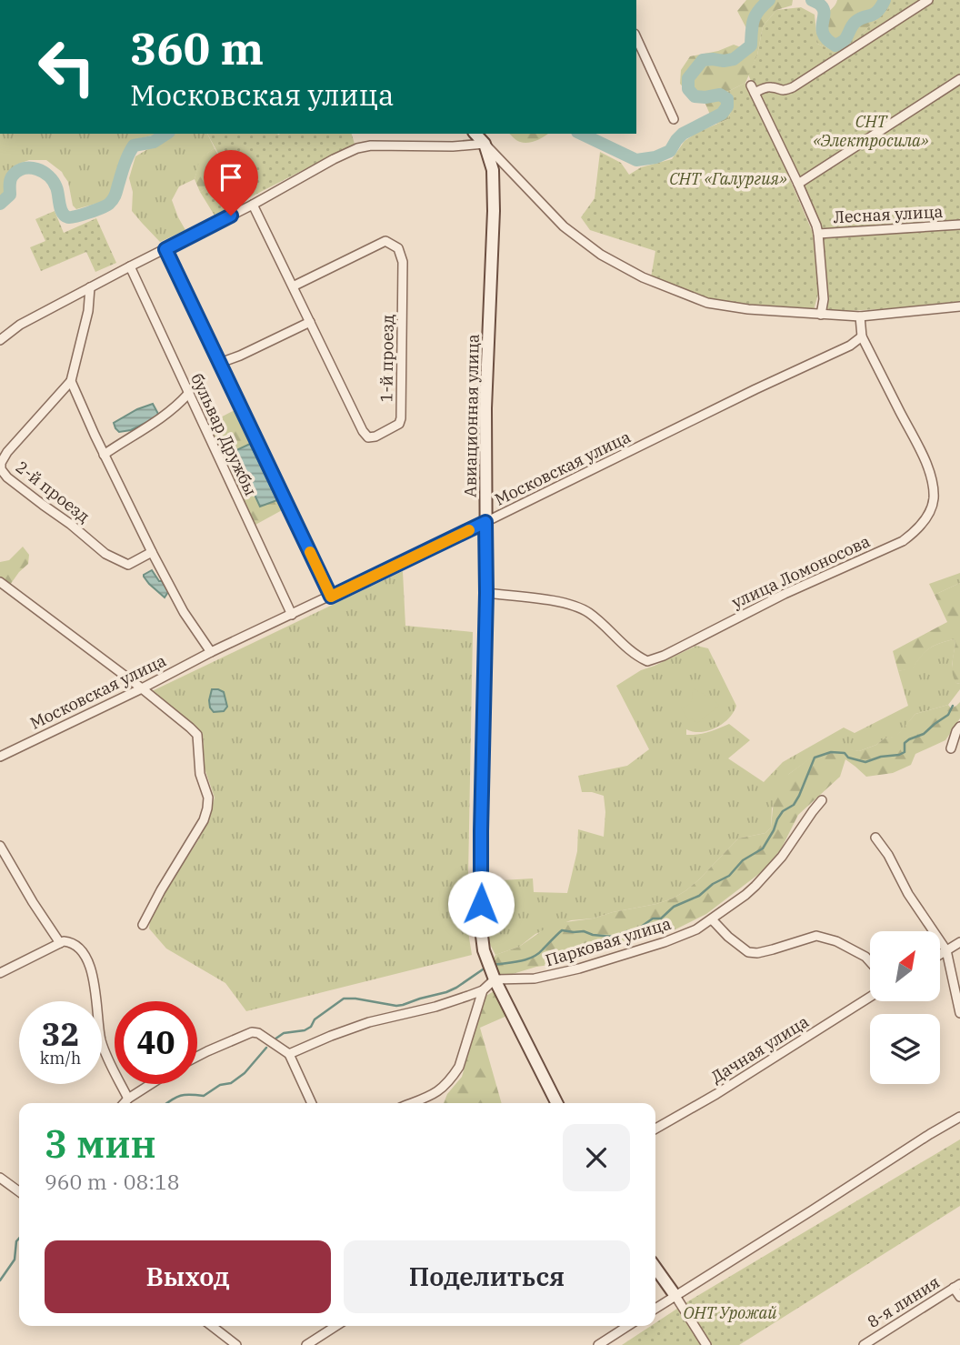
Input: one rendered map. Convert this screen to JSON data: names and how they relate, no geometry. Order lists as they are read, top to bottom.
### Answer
{
  "streets": {
    "street": [
      "Лесная улица",
      "1-й проезд",
      "Авиационная улица",
      "бульвар Дружбы",
      "Московская улица",
      "2-й проезд",
      "улица Ломоносова",
      "Парковая улица",
      "Дачная улица",
      "8-я линия"
    ]
  },
  "crossings": [
    ["Авиационная улица", "Московская улица"],
    ["Авиационная улица", "улица Ломоносова"],
    ["Авиационная улица", "Парковая улица"],
    ["бульвар Дружбы", "Московская улица"],
    ["Московская улица", "улица Ломоносова"]
  ],
  "parks": ["СНТ «Электросила»", "СНТ «Галургия»", "ОНТ Урожай"],
  "north": "top right",
  "page": {
    "turn": ["360 m", "Московская улица"],
    "speed": "32 km/h",
    "limit": "40",
    "heading": ["3 мин", "960 m · 08:18"],
    "buttons": ["Выход", "Поделиться"]
  }
}
